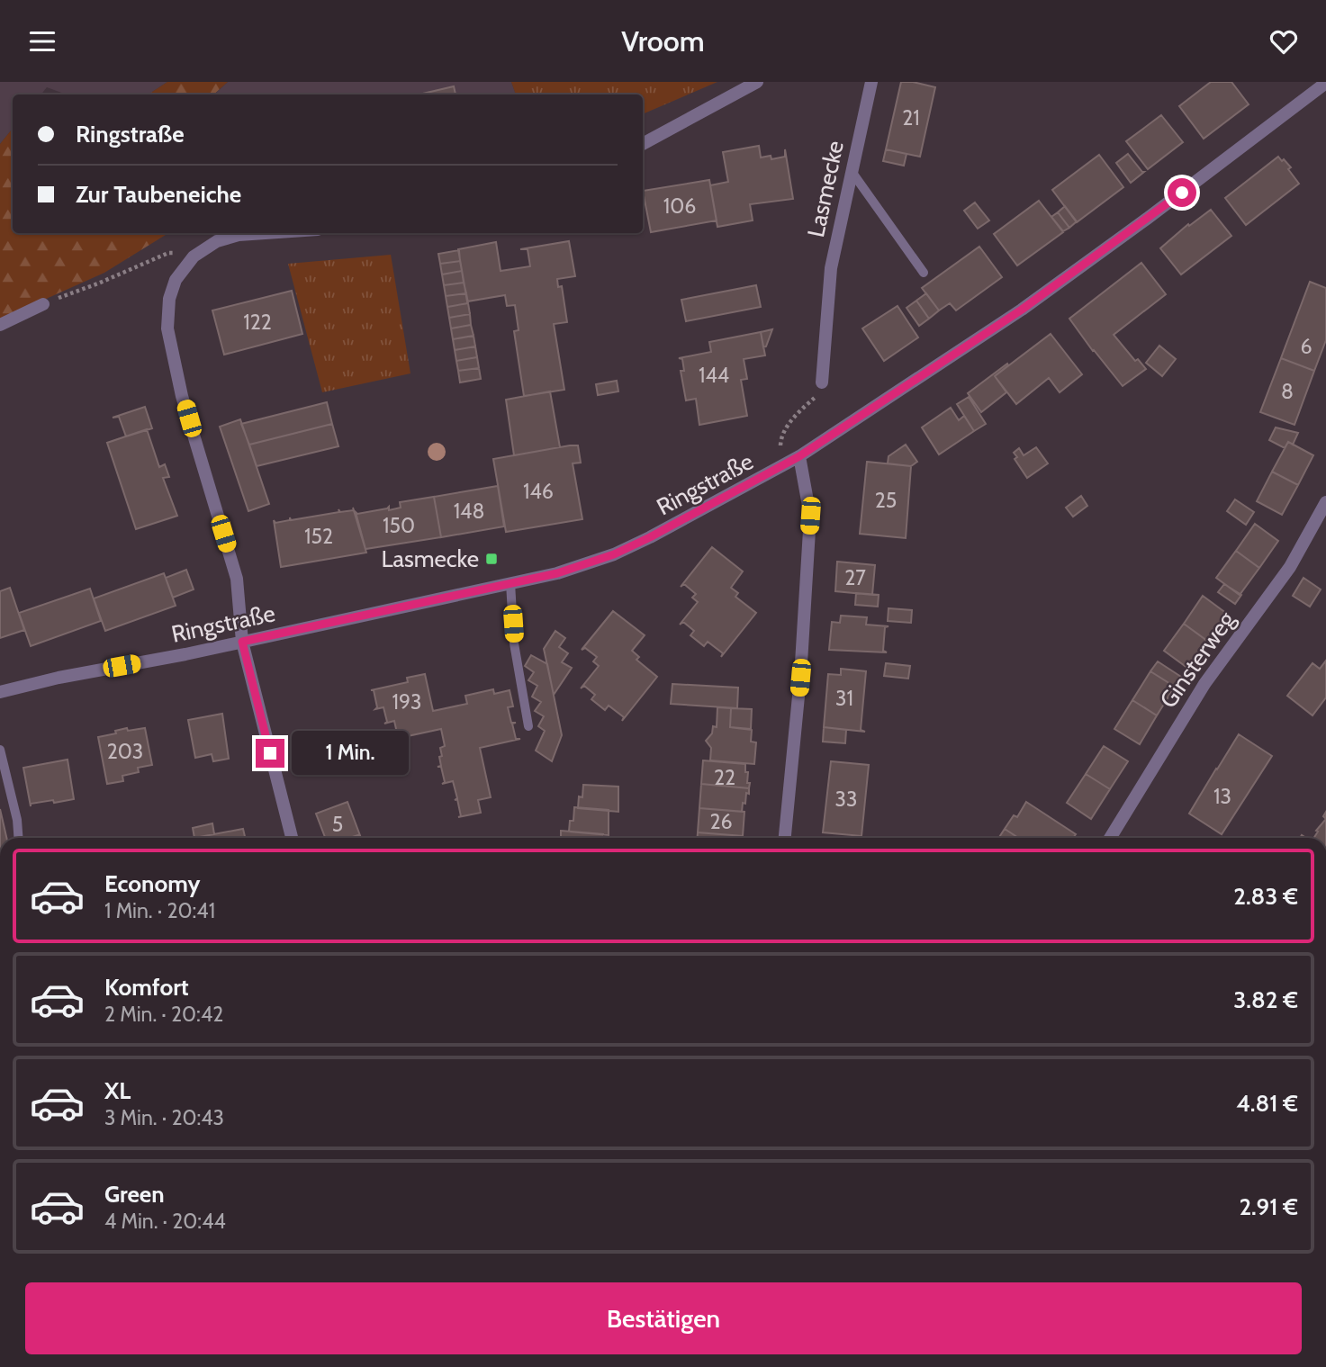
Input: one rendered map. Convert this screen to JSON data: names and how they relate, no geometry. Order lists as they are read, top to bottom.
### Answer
{
  "streets": {
    "street": ["Lasmecke", "Ringstraße", "Ginsterweg"]
  },
  "places": {
    "transit": ["Lasmecke"]
  },
  "house_numbers": [
    "21",
    "106",
    "122",
    "6",
    "144",
    "8",
    "146",
    "25",
    "148",
    "150",
    "152",
    "27",
    "31",
    "193",
    "203",
    "22",
    "13",
    "33",
    "26",
    "5"
  ],
  "page": {
    "header": "Vroom",
    "banner": ["Ringstraße", "Zur Taubeneiche"],
    "bubble": "1 Min.",
    "list": [
      {
        "name": "Economy",
        "note": "1 Min. · 20:41",
        "value": "2.83 €"
      },
      {
        "name": "Komfort",
        "note": "2 Min. · 20:42",
        "value": "3.82 €"
      },
      {
        "name": "XL",
        "note": "3 Min. · 20:43",
        "value": "4.81 €"
      },
      {
        "name": "Green",
        "note": "4 Min. · 20:44",
        "value": "2.91 €"
      }
    ],
    "buttons": "Bestätigen"
  }
}
